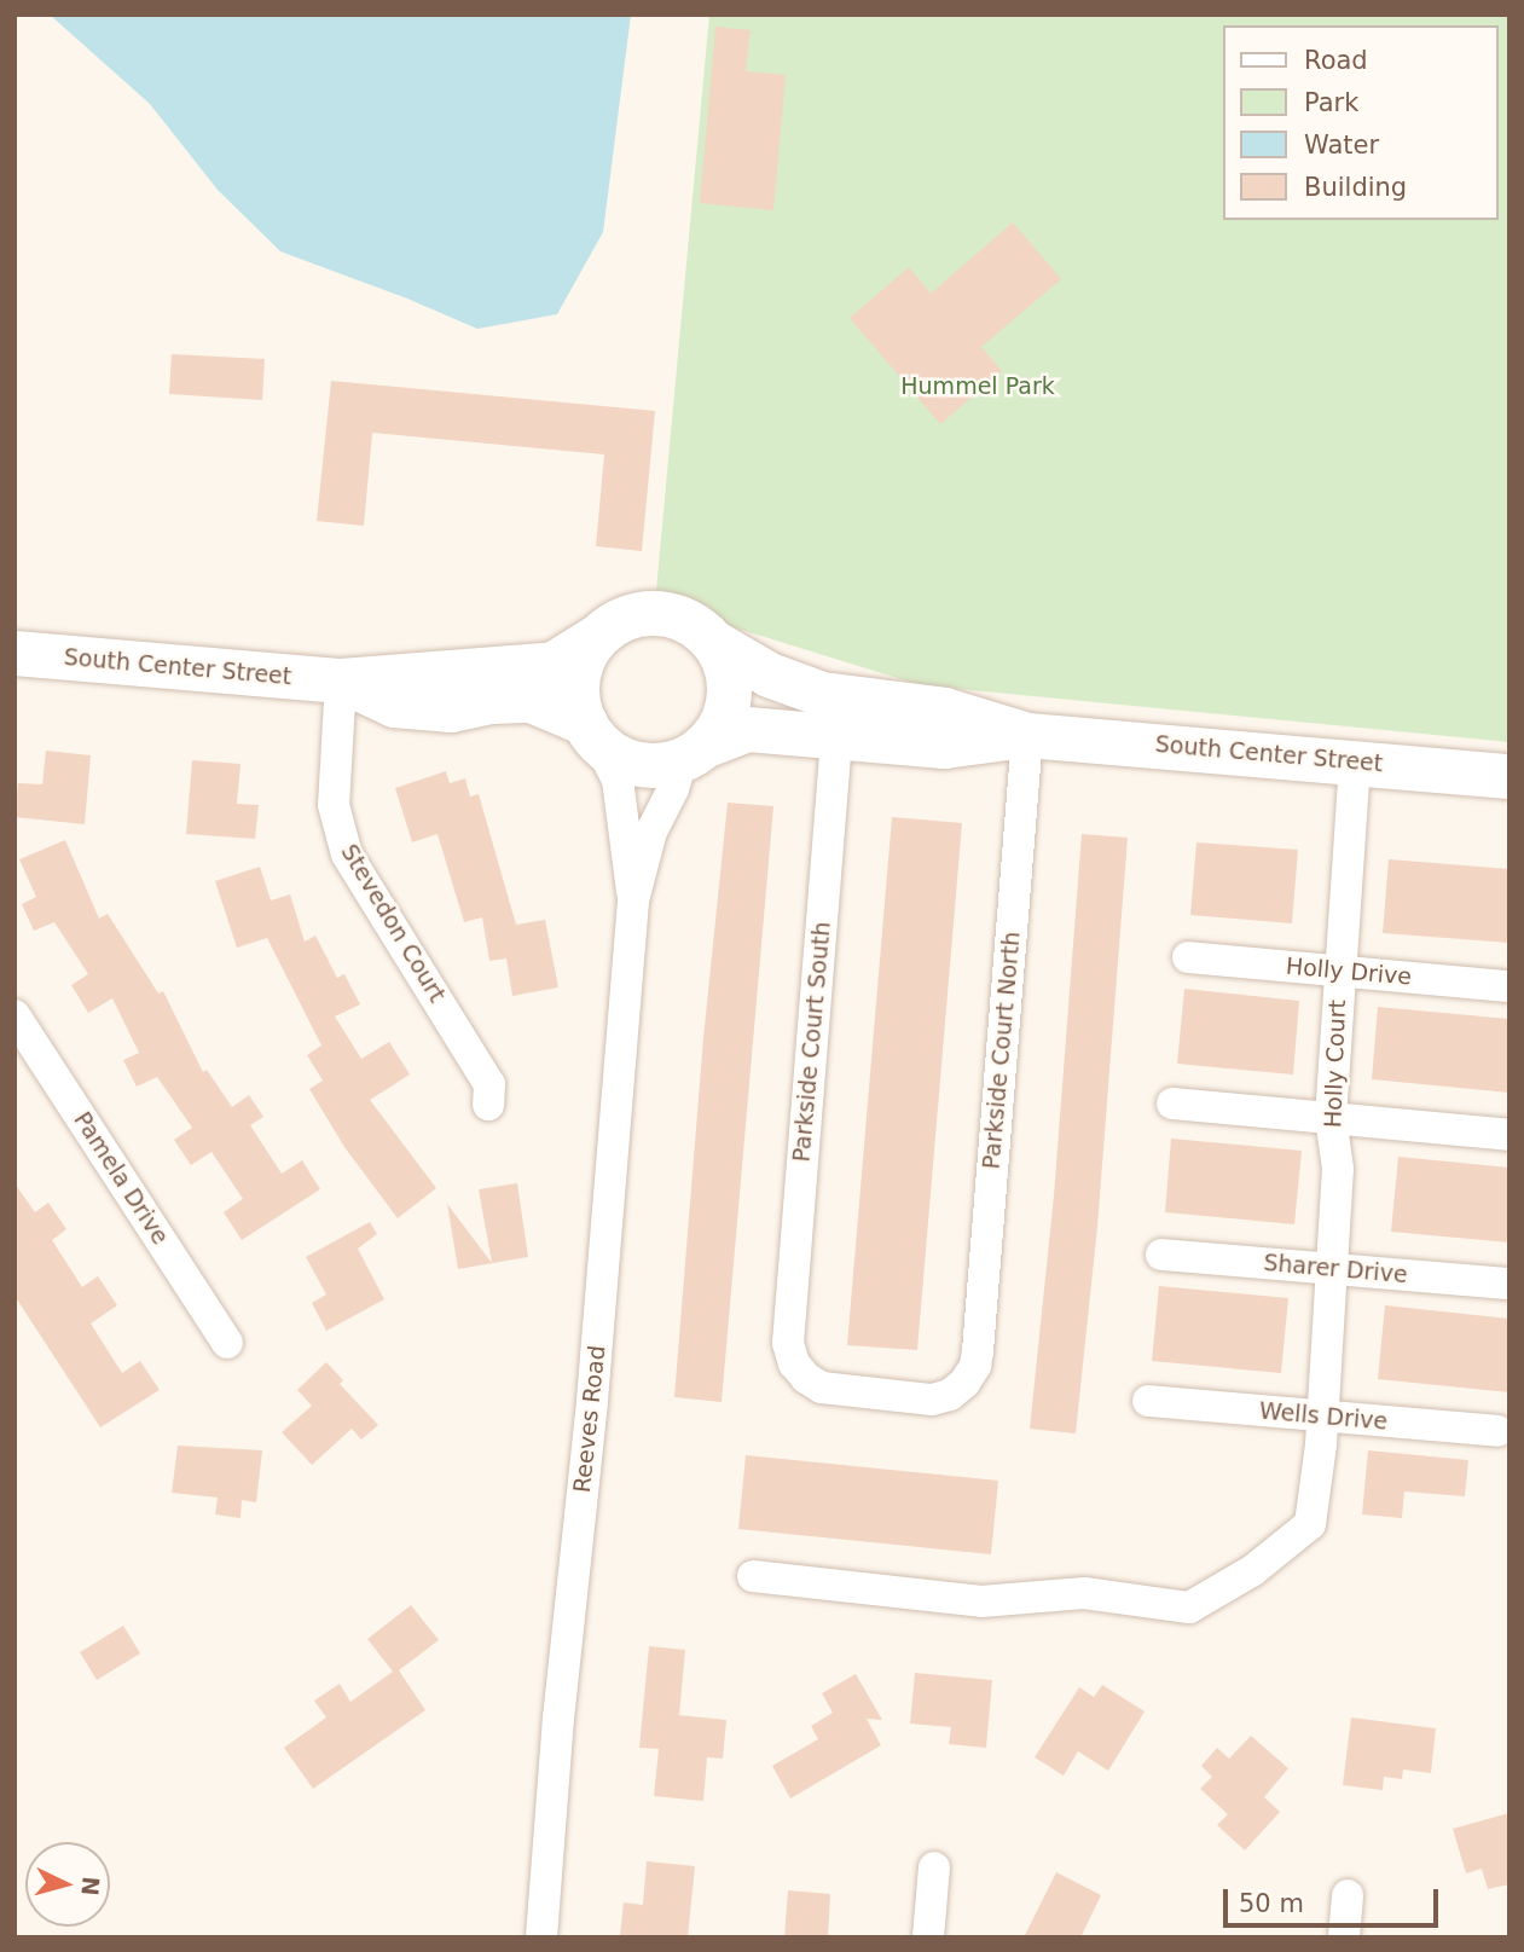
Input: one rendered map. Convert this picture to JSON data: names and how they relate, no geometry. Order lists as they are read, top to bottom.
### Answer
{
  "streets": {
    "main road": ["South Center Street"],
    "street": [
      "Stevedon Court",
      "Holly Drive",
      "Parkside Court South",
      "Parkside Court North",
      "Holly Court",
      "Pamela Drive",
      "Sharer Drive",
      "Wells Drive",
      "Reeves Road"
    ]
  },
  "crossings": [
    ["South Center Street", "Stevedon Court"],
    ["South Center Street", "Parkside Court South"],
    ["South Center Street", "Parkside Court North"],
    ["South Center Street", "Holly Court"],
    ["South Center Street", "Reeves Road"],
    ["Holly Drive", "Holly Court"],
    ["Parkside Court South", "Parkside Court North"],
    ["Holly Court", "Sharer Drive"],
    ["Holly Court", "Wells Drive"]
  ],
  "parks": ["Hummel Park"],
  "legend": [
    "Road",
    "Park",
    "Water",
    "Building"
  ],
  "scale_bar": "50 m",
  "north": "right"
}
